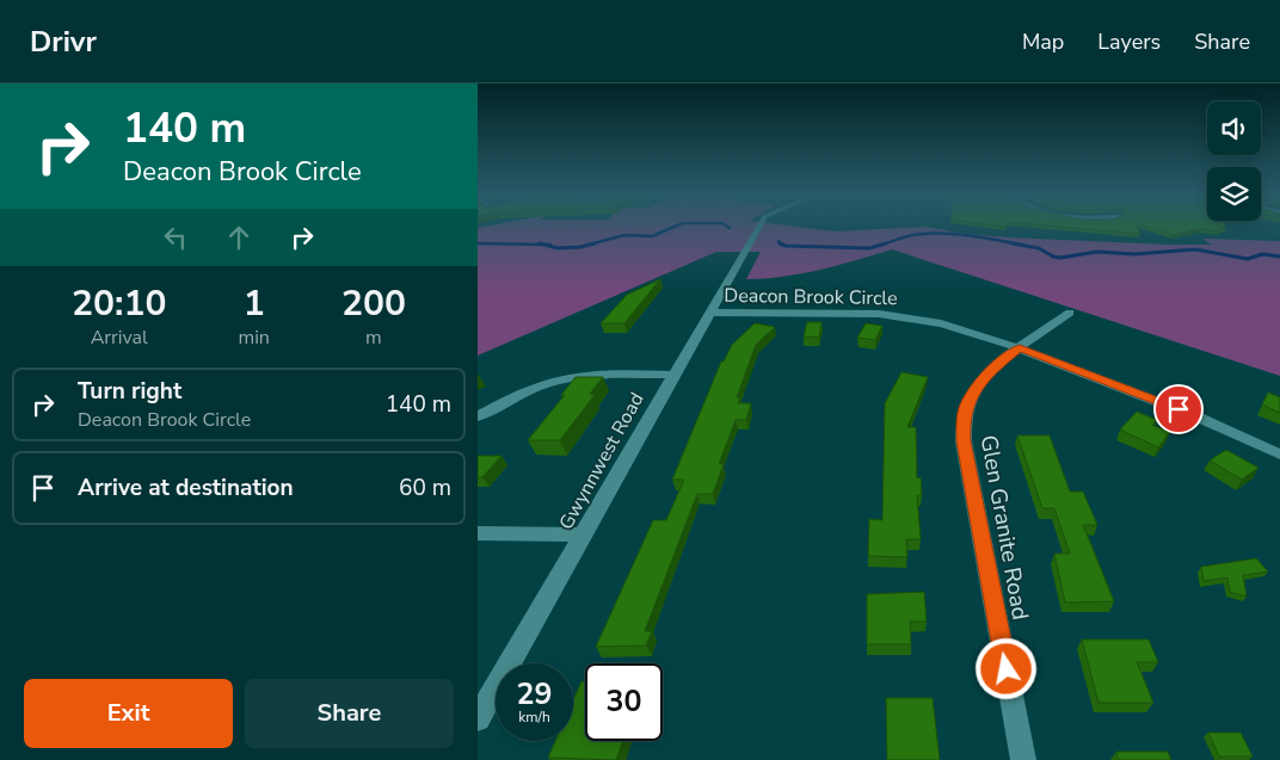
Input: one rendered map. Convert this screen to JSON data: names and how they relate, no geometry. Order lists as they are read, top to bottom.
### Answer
{
  "streets": {
    "street": ["Deacon Brook Circle", "Gwynnwest Road", "Glen Granite Road"]
  },
  "crossings": [
    ["Deacon Brook Circle", "Gwynnwest Road"],
    ["Deacon Brook Circle", "Glen Granite Road"]
  ],
  "page": {
    "header": "Drivr",
    "nav": ["Map", "Layers", "Share"],
    "turn": ["140 m", "Deacon Brook Circle"],
    "eta": [
      "20:10",
      "Arrival",
      "1",
      "min",
      "200",
      "m"
    ],
    "list": [
      {
        "name": "Turn right",
        "note": "Deacon Brook Circle",
        "value": "140 m"
      },
      {
        "name": "Arrive at destination",
        "value": "60 m"
      }
    ],
    "speed": "29 km/h",
    "limit": "30",
    "buttons": ["Exit", "Share"]
  }
}
